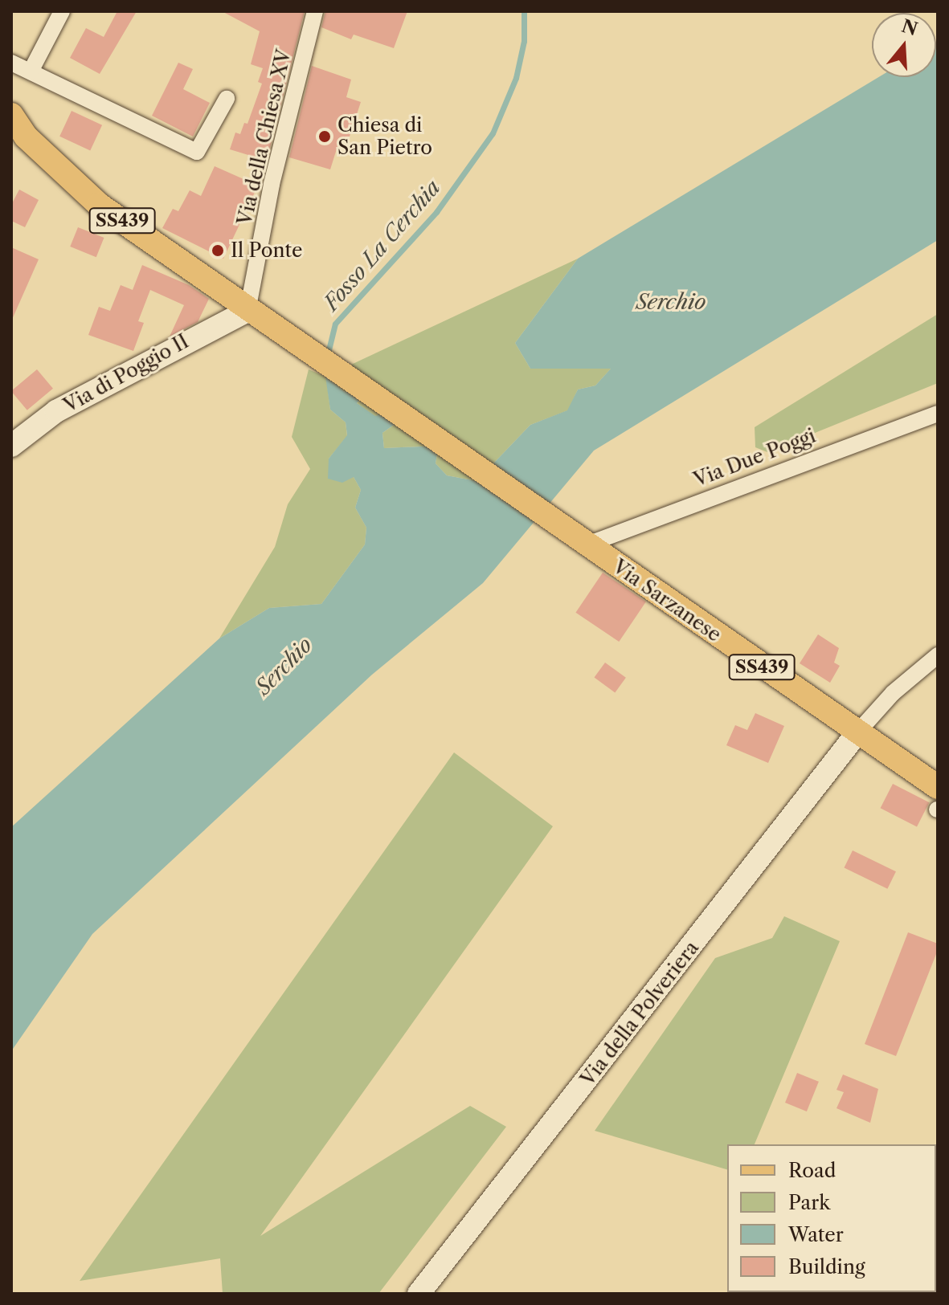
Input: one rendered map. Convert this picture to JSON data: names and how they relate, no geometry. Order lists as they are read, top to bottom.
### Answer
{
  "streets": {
    "main road": ["SS439", "Via Sarzanese"],
    "street": [
      "Via della Chiesa XV",
      "Via di Poggio II",
      "Via Due Poggi",
      "Via della Polveriera"
    ]
  },
  "crossings": [
    ["Via della Chiesa XV", "SS439"],
    ["Via della Chiesa XV", "Via di Poggio II"],
    ["SS439", "Via di Poggio II"],
    ["SS439", "Via Due Poggi"],
    ["SS439", "Via Sarzanese"],
    ["Via Due Poggi", "Via Sarzanese"],
    ["Via Sarzanese", "Via della Polveriera"]
  ],
  "water": ["Fosso La Cerchia", "Serchio"],
  "places": ["Chiesa di San Pietro", "Il Ponte"],
  "legend": [
    "Road",
    "Park",
    "Water",
    "Building"
  ],
  "north": "top"
}
